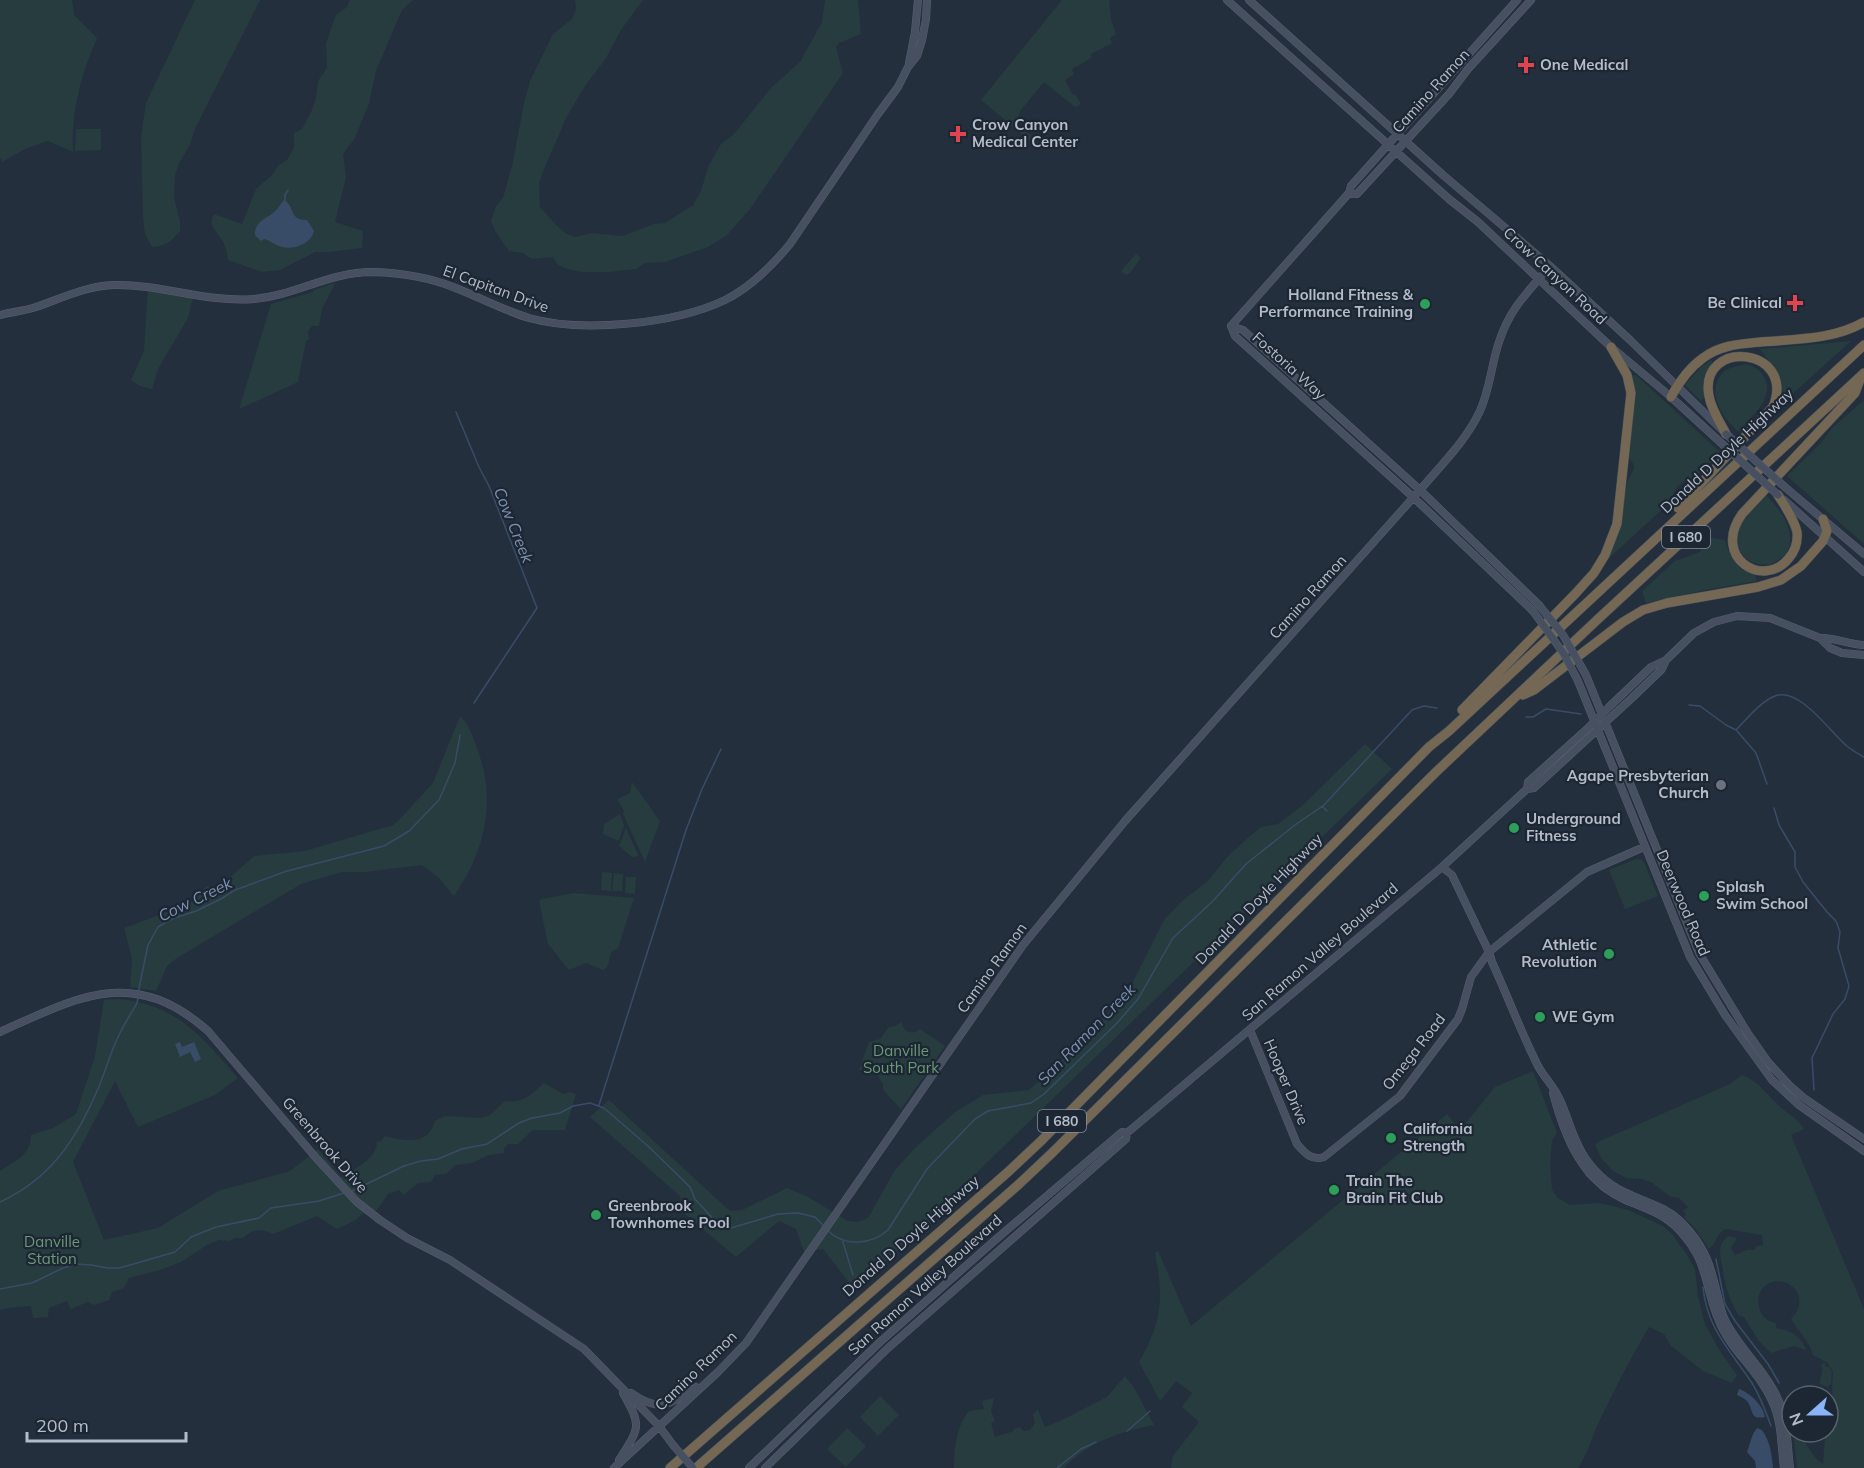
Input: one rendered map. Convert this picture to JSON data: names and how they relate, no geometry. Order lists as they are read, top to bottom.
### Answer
{
  "streets": {
    "highway": ["Donald D Doyle Highway", "I 680"],
    "street": [
      "Camino Ramon",
      "Crow Canyon Road",
      "El Capitan Drive",
      "Fostoria Way",
      "Deerwood Road",
      "San Ramon Valley Boulevard",
      "Omega Road",
      "Hooper Drive",
      "Greenbrook Drive"
    ]
  },
  "crossings": [
    ["Camino Ramon", "Crow Canyon Road"],
    ["Camino Ramon", "Fostoria Way"],
    ["Camino Ramon", "Greenbrook Drive"],
    ["Fostoria Way", "Deerwood Road"],
    ["I 680", "Greenbrook Drive"],
    ["Deerwood Road", "San Ramon Valley Boulevard"],
    ["Deerwood Road", "Omega Road"],
    ["San Ramon Valley Boulevard", "Hooper Drive"],
    ["Omega Road", "Hooper Drive"]
  ],
  "water": ["Cow Creek", "San Ramon Creek"],
  "parks": ["Danville South Park", "Danville Station"],
  "places": {
    "health": ["One Medical", "Crow Canyon Medical Center", "Be Clinical"],
    "other": [
      "Holland Fitness & Performance Training",
      "Agape Presbyterian Church",
      "Underground Fitness",
      "Splash Swim School",
      "Athletic Revolution",
      "WE Gym",
      "California Strength",
      "Train The Brain Fit Club",
      "Greenbrook Townhomes Pool"
    ]
  },
  "scale_bar": "200 m",
  "north": "left"
}
